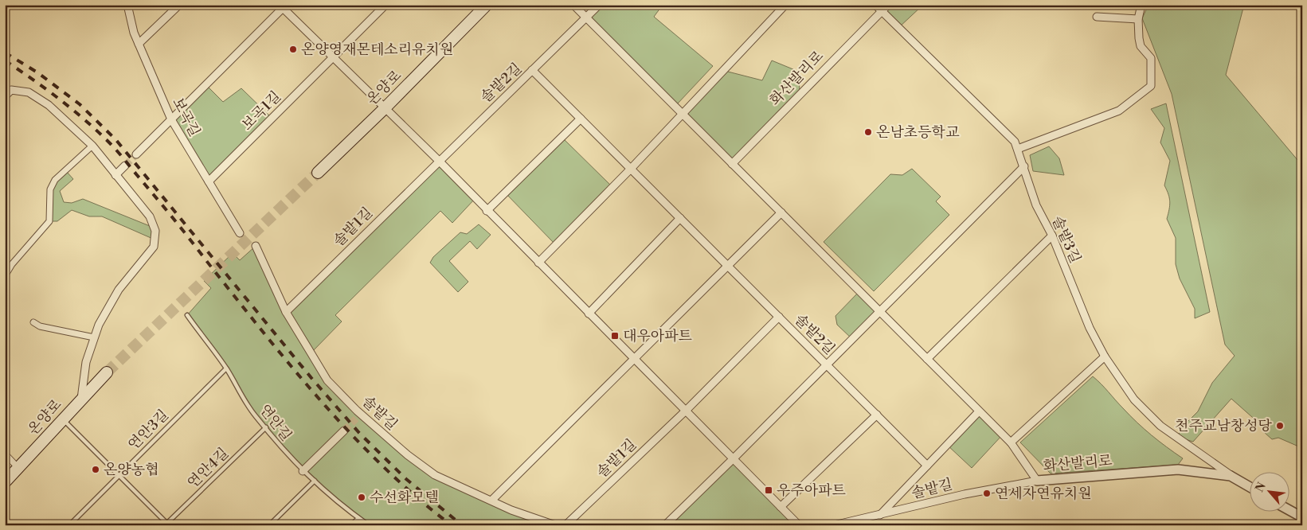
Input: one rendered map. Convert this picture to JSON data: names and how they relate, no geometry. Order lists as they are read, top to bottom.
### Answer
{
  "streets": {
    "main road": ["온양로"],
    "street": [
      "화산발리로",
      "솔밭2길",
      "보곡1길",
      "보곡길",
      "솔밭1길",
      "솔밭3길",
      "솔밭길"
    ],
    "lane": ["연안길", "연안3길", "연안4길"]
  },
  "crossings": [
    ["화산발리로", "솔밭3길"],
    ["화산발리로", "솔밭길"],
    ["솔밭2길", "솔밭1길"],
    ["보곡1길", "보곡길"],
    ["솔밭1길", "솔밭길"],
    ["연안길", "연안3길"],
    ["연안길", "연안4길"]
  ],
  "places": {
    "other": [
      "온양영재몬테소리유치원",
      "온남초등학교",
      "천주교남창성당",
      "온양농협",
      "연세자연유치원",
      "수선화모텔"
    ],
    "transit": ["대우아파트", "우주아파트"]
  },
  "north": "top left"
}
